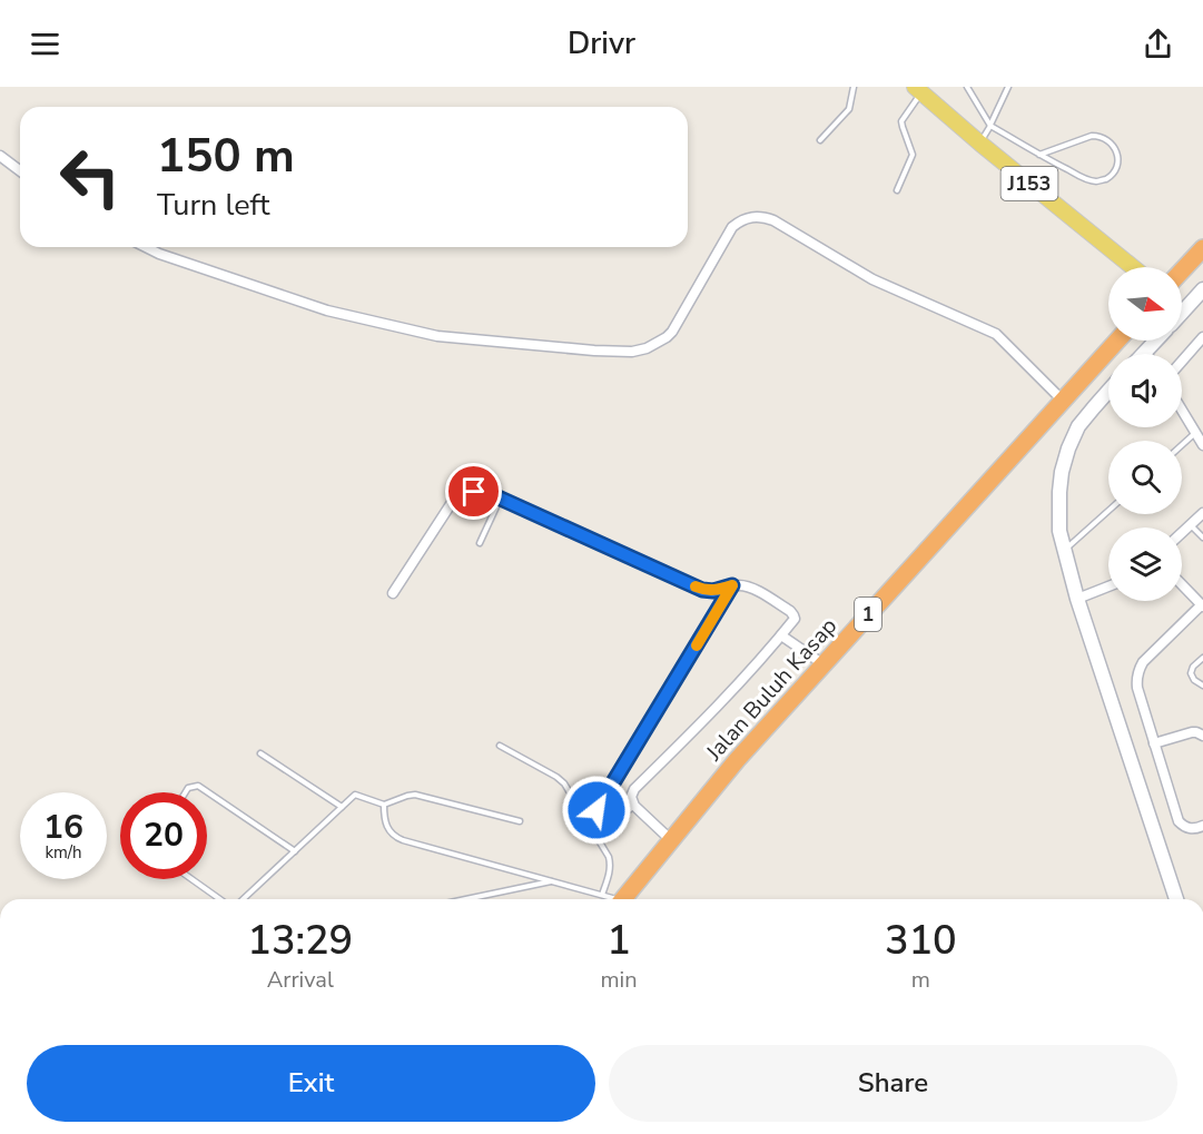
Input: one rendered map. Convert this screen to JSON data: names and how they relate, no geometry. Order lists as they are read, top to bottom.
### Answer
{
  "streets": {
    "highway": ["1", "Jalan Buluh Kasap"],
    "main road": ["J153"]
  },
  "north": "right",
  "page": {
    "header": "Drivr",
    "turn": ["150 m", "Turn left"],
    "speed": "16 km/h",
    "limit": "20",
    "eta": [
      "13:29",
      "Arrival",
      "1",
      "min",
      "310",
      "m"
    ],
    "buttons": ["Exit", "Share"]
  }
}
